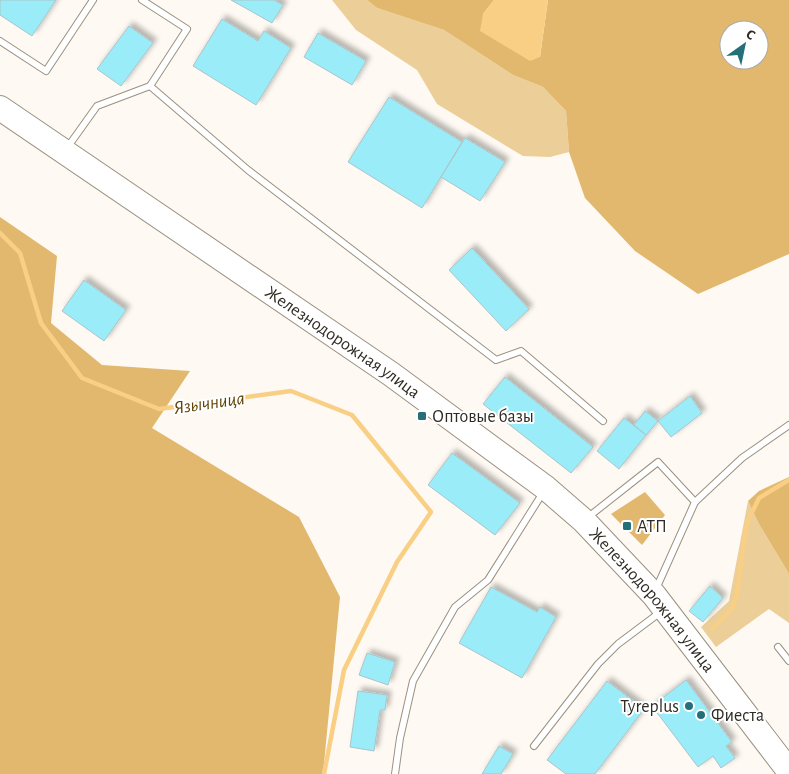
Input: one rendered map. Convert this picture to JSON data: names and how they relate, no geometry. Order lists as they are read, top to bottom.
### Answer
{
  "streets": {
    "highway": ["Железнодорожная улица"]
  },
  "water": ["Язычница"],
  "places": {
    "transit": ["Оптовые базы", "АТП"],
    "other": ["Tyreplus", "Фиеста"]
  },
  "north": "top right"
}
